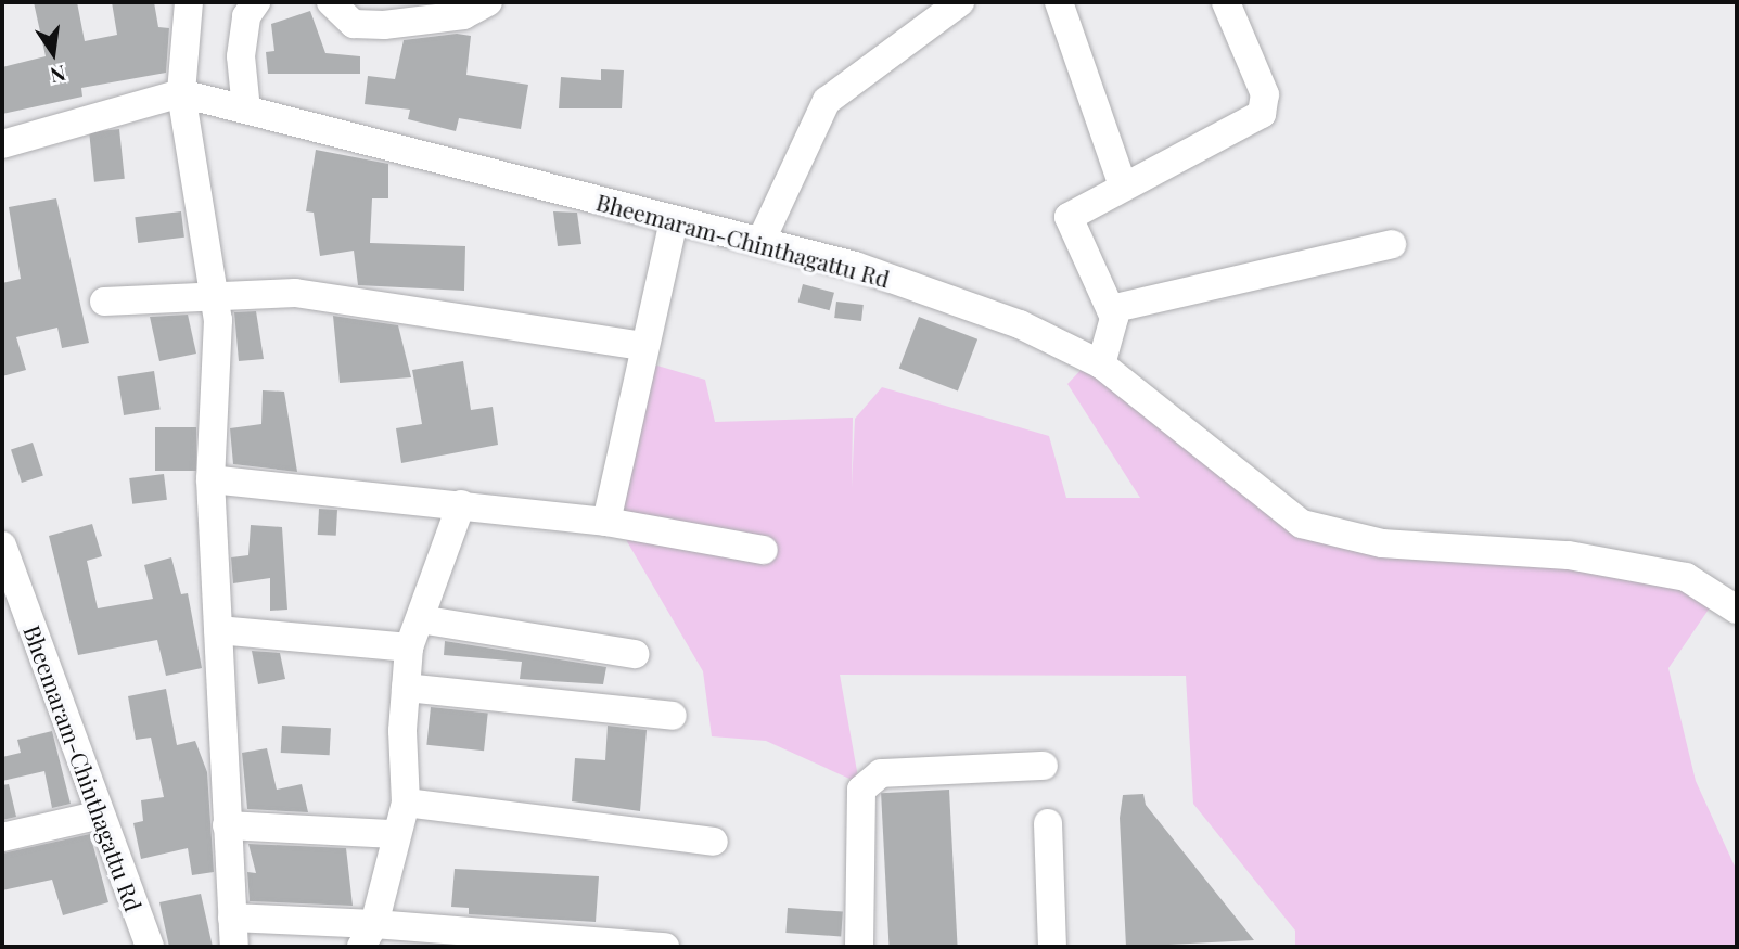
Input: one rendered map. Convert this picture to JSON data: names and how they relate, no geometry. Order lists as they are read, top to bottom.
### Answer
{
  "streets": {
    "street": ["Bheemaram-Chinthagattu Rd"]
  },
  "north": "bottom"
}
